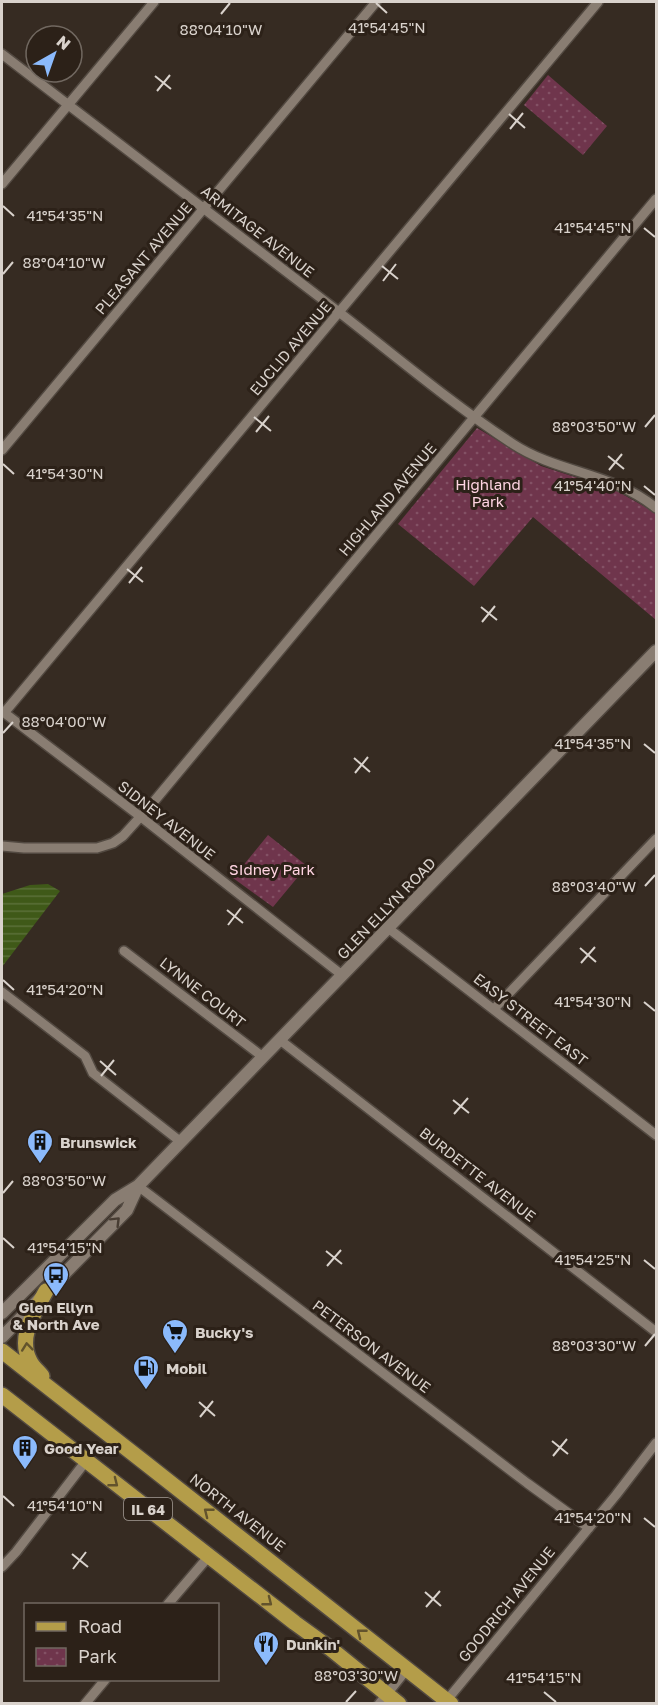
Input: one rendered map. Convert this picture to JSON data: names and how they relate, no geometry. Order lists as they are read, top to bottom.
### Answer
{
  "streets": {
    "main road": ["IL 64", "NORTH AVENUE"],
    "street": [
      "ARMITAGE AVENUE",
      "PLEASANT AVENUE",
      "EUCLID AVENUE",
      "HIGHLAND AVENUE",
      "SIDNEY AVENUE",
      "GLEN ELLYN ROAD",
      "LYNNE COURT",
      "EASY STREET EAST",
      "BURDETTE AVENUE",
      "PETERSON AVENUE",
      "GOODRICH AVENUE"
    ]
  },
  "crossings": [
    ["ARMITAGE AVENUE", "PLEASANT AVENUE"],
    ["ARMITAGE AVENUE", "EUCLID AVENUE"],
    ["ARMITAGE AVENUE", "HIGHLAND AVENUE"],
    ["EUCLID AVENUE", "SIDNEY AVENUE"],
    ["HIGHLAND AVENUE", "SIDNEY AVENUE"],
    ["SIDNEY AVENUE", "GLEN ELLYN ROAD"],
    ["GLEN ELLYN ROAD", "LYNNE COURT"],
    ["GLEN ELLYN ROAD", "EASY STREET EAST"],
    ["GLEN ELLYN ROAD", "BURDETTE AVENUE"],
    ["GLEN ELLYN ROAD", "PETERSON AVENUE"],
    ["PETERSON AVENUE", "GOODRICH AVENUE"],
    ["NORTH AVENUE", "GOODRICH AVENUE"]
  ],
  "parks": ["Highland Park", "SIdney Park"],
  "places": {
    "building": ["Brunswick", "Good Year"],
    "bus stop": ["Glen Ellyn & North Ave"],
    "supermarket": ["Bucky's"],
    "fuel station": ["Mobil"],
    "restaurant": ["Dunkin'"]
  },
  "legend": ["Road", "Park"],
  "north": "top right",
  "coordinates": [
    "41°54'45\"N",
    "88°04'10\"W",
    "41°54'35\"N",
    "88°03'50\"W",
    "41°54'30\"N",
    "41°54'40\"N",
    "88°04'00\"W",
    "88°03'40\"W",
    "41°54'20\"N",
    "41°54'15\"N",
    "41°54'25\"N",
    "88°03'30\"W",
    "41°54'10\"N"
  ]
}
